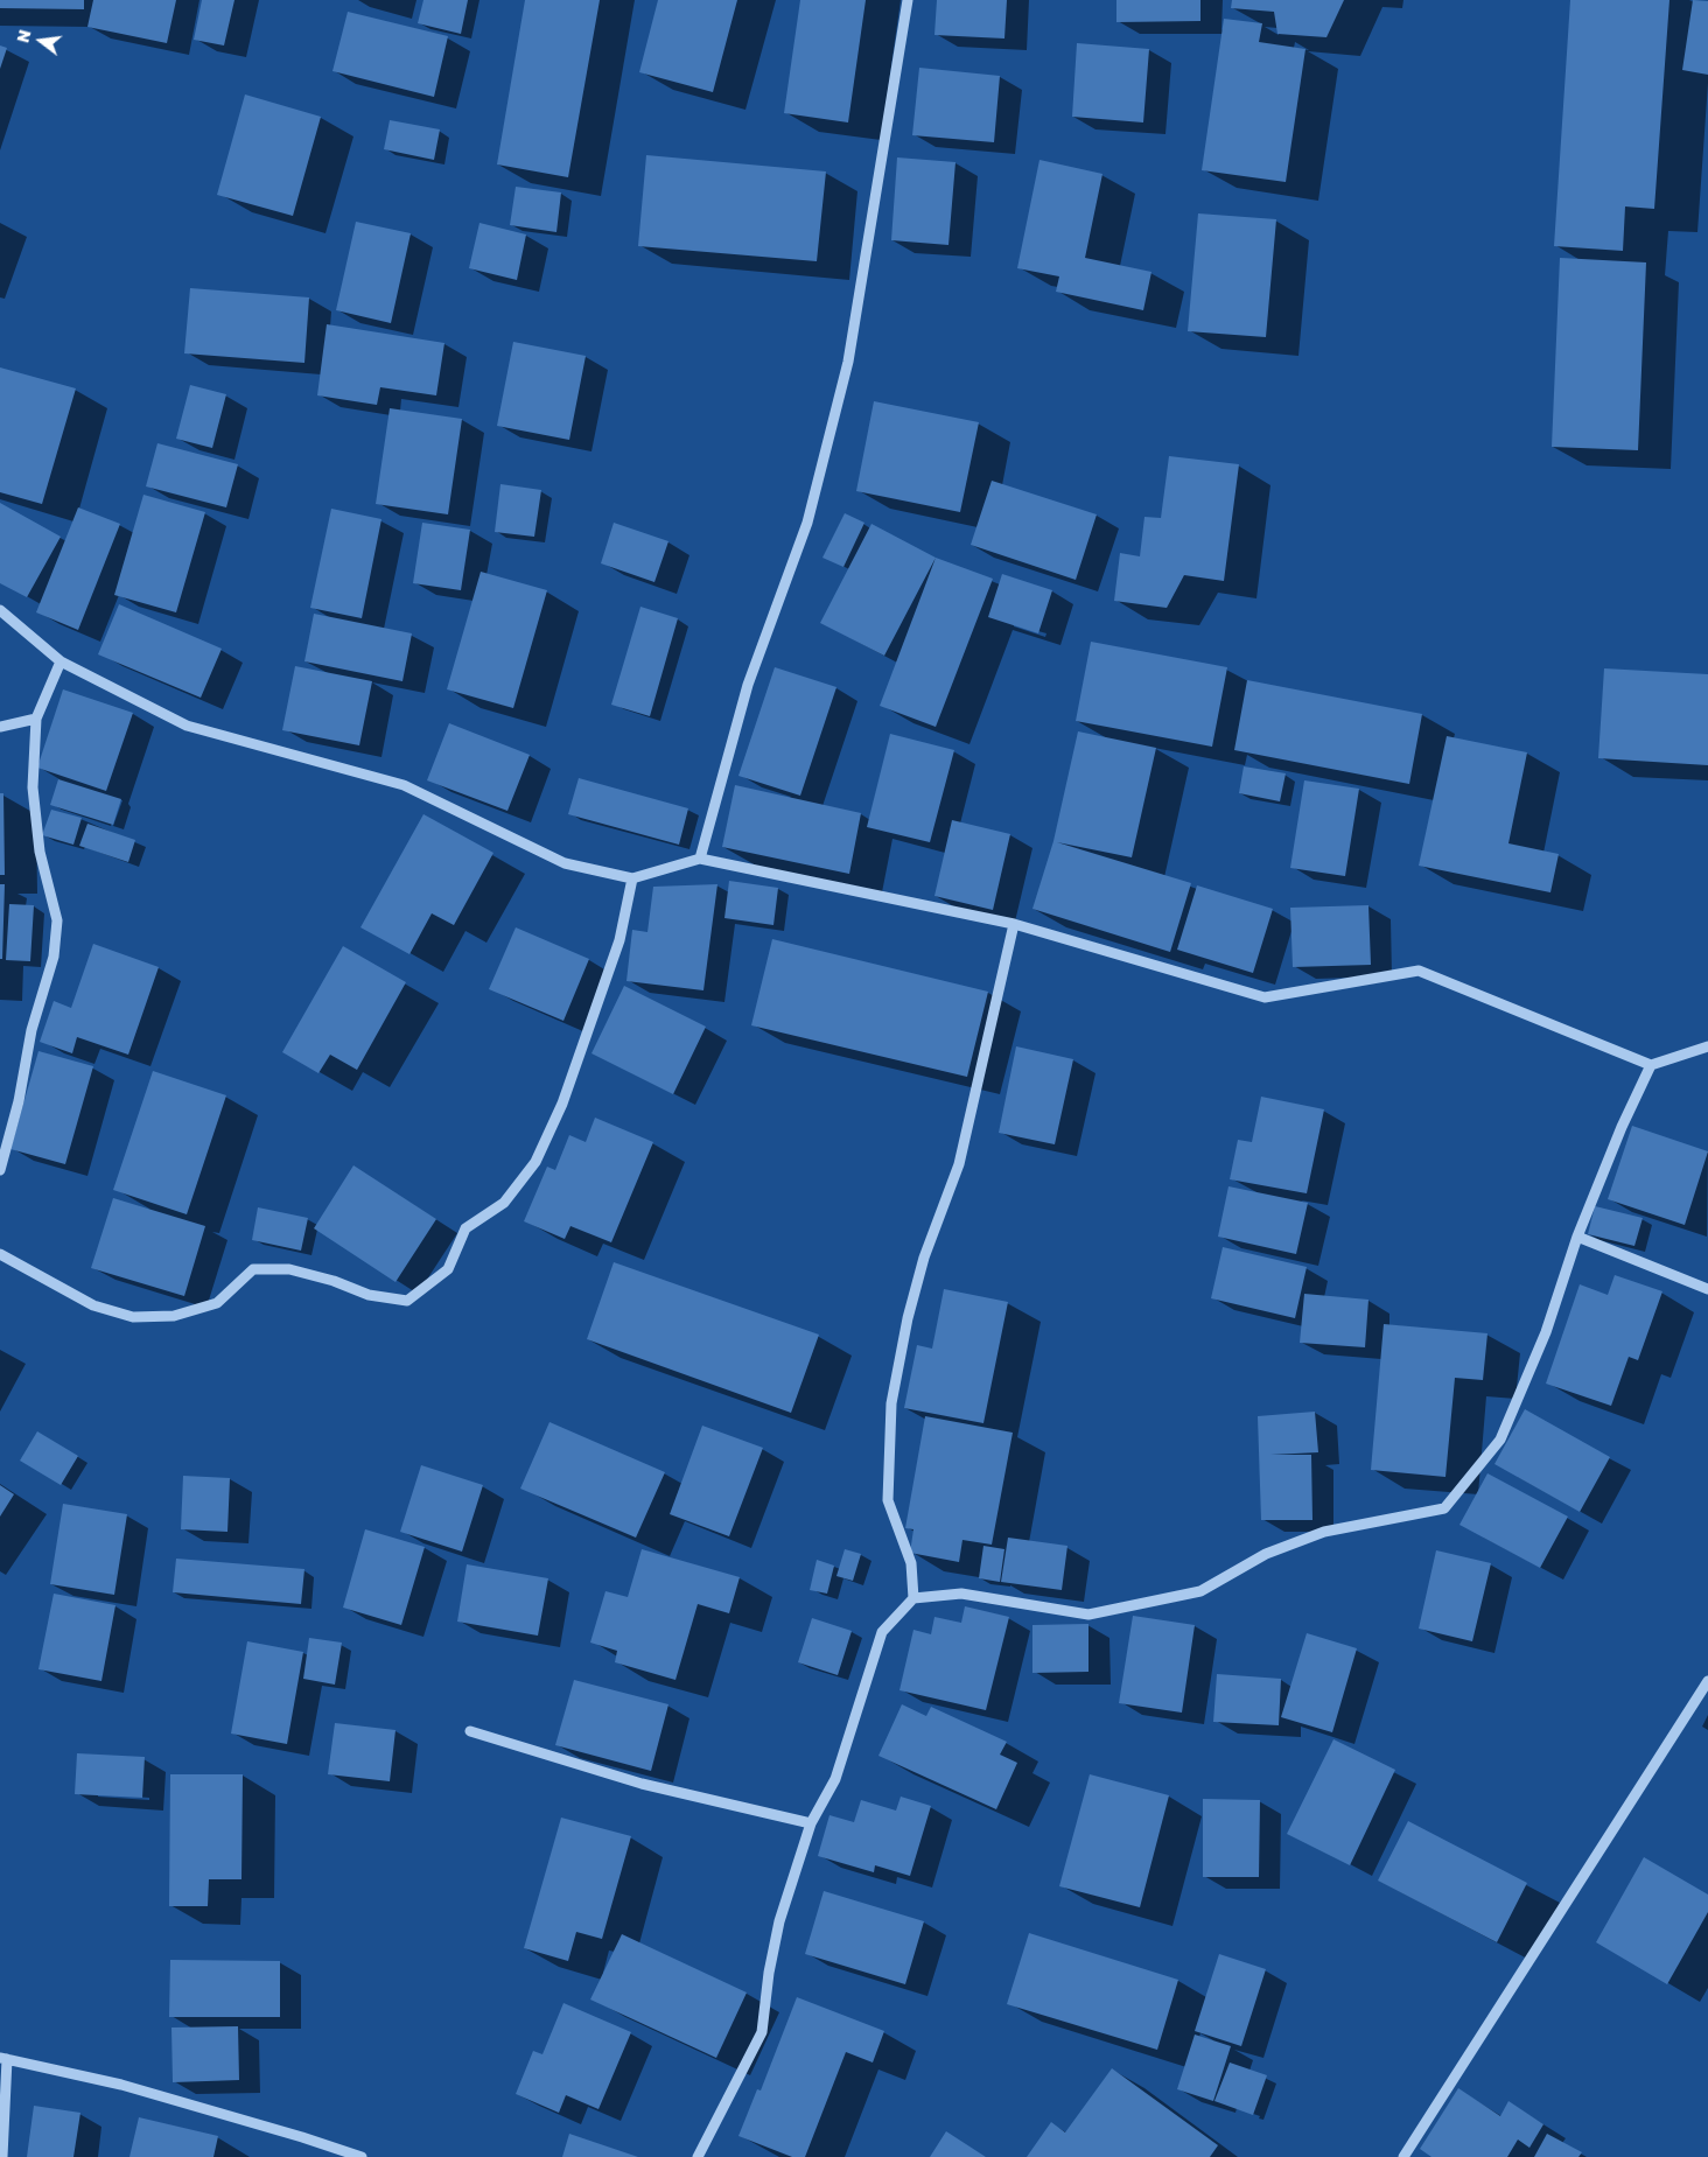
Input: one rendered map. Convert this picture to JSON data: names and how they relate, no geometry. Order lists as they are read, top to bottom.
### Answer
{
  "north": "left"
}
